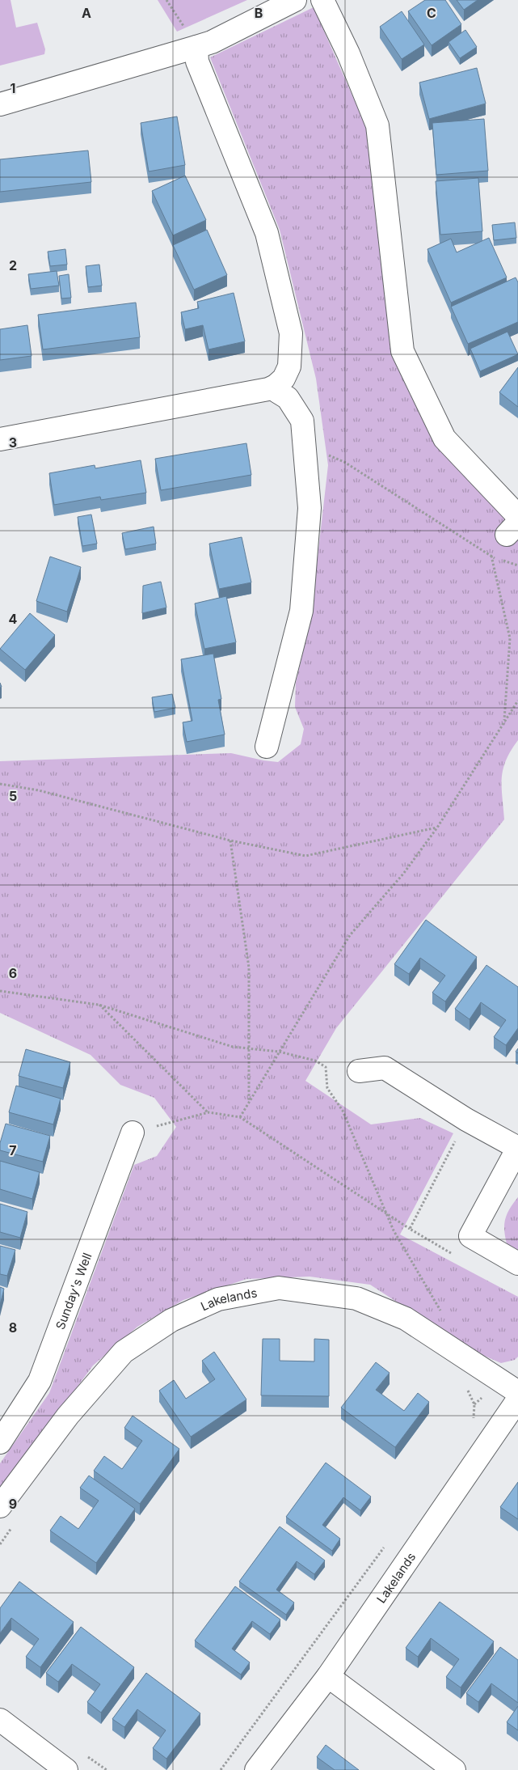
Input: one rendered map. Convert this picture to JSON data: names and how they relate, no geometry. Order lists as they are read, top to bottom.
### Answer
{
  "streets": {
    "street": ["Sunday's Well", "Lakelands"]
  },
  "grid": {
    "columns": ["A", "B", "C"],
    "rows": [
      "1",
      "2",
      "3",
      "4",
      "5",
      "6",
      "7",
      "8",
      "9"
    ]
  }
}
